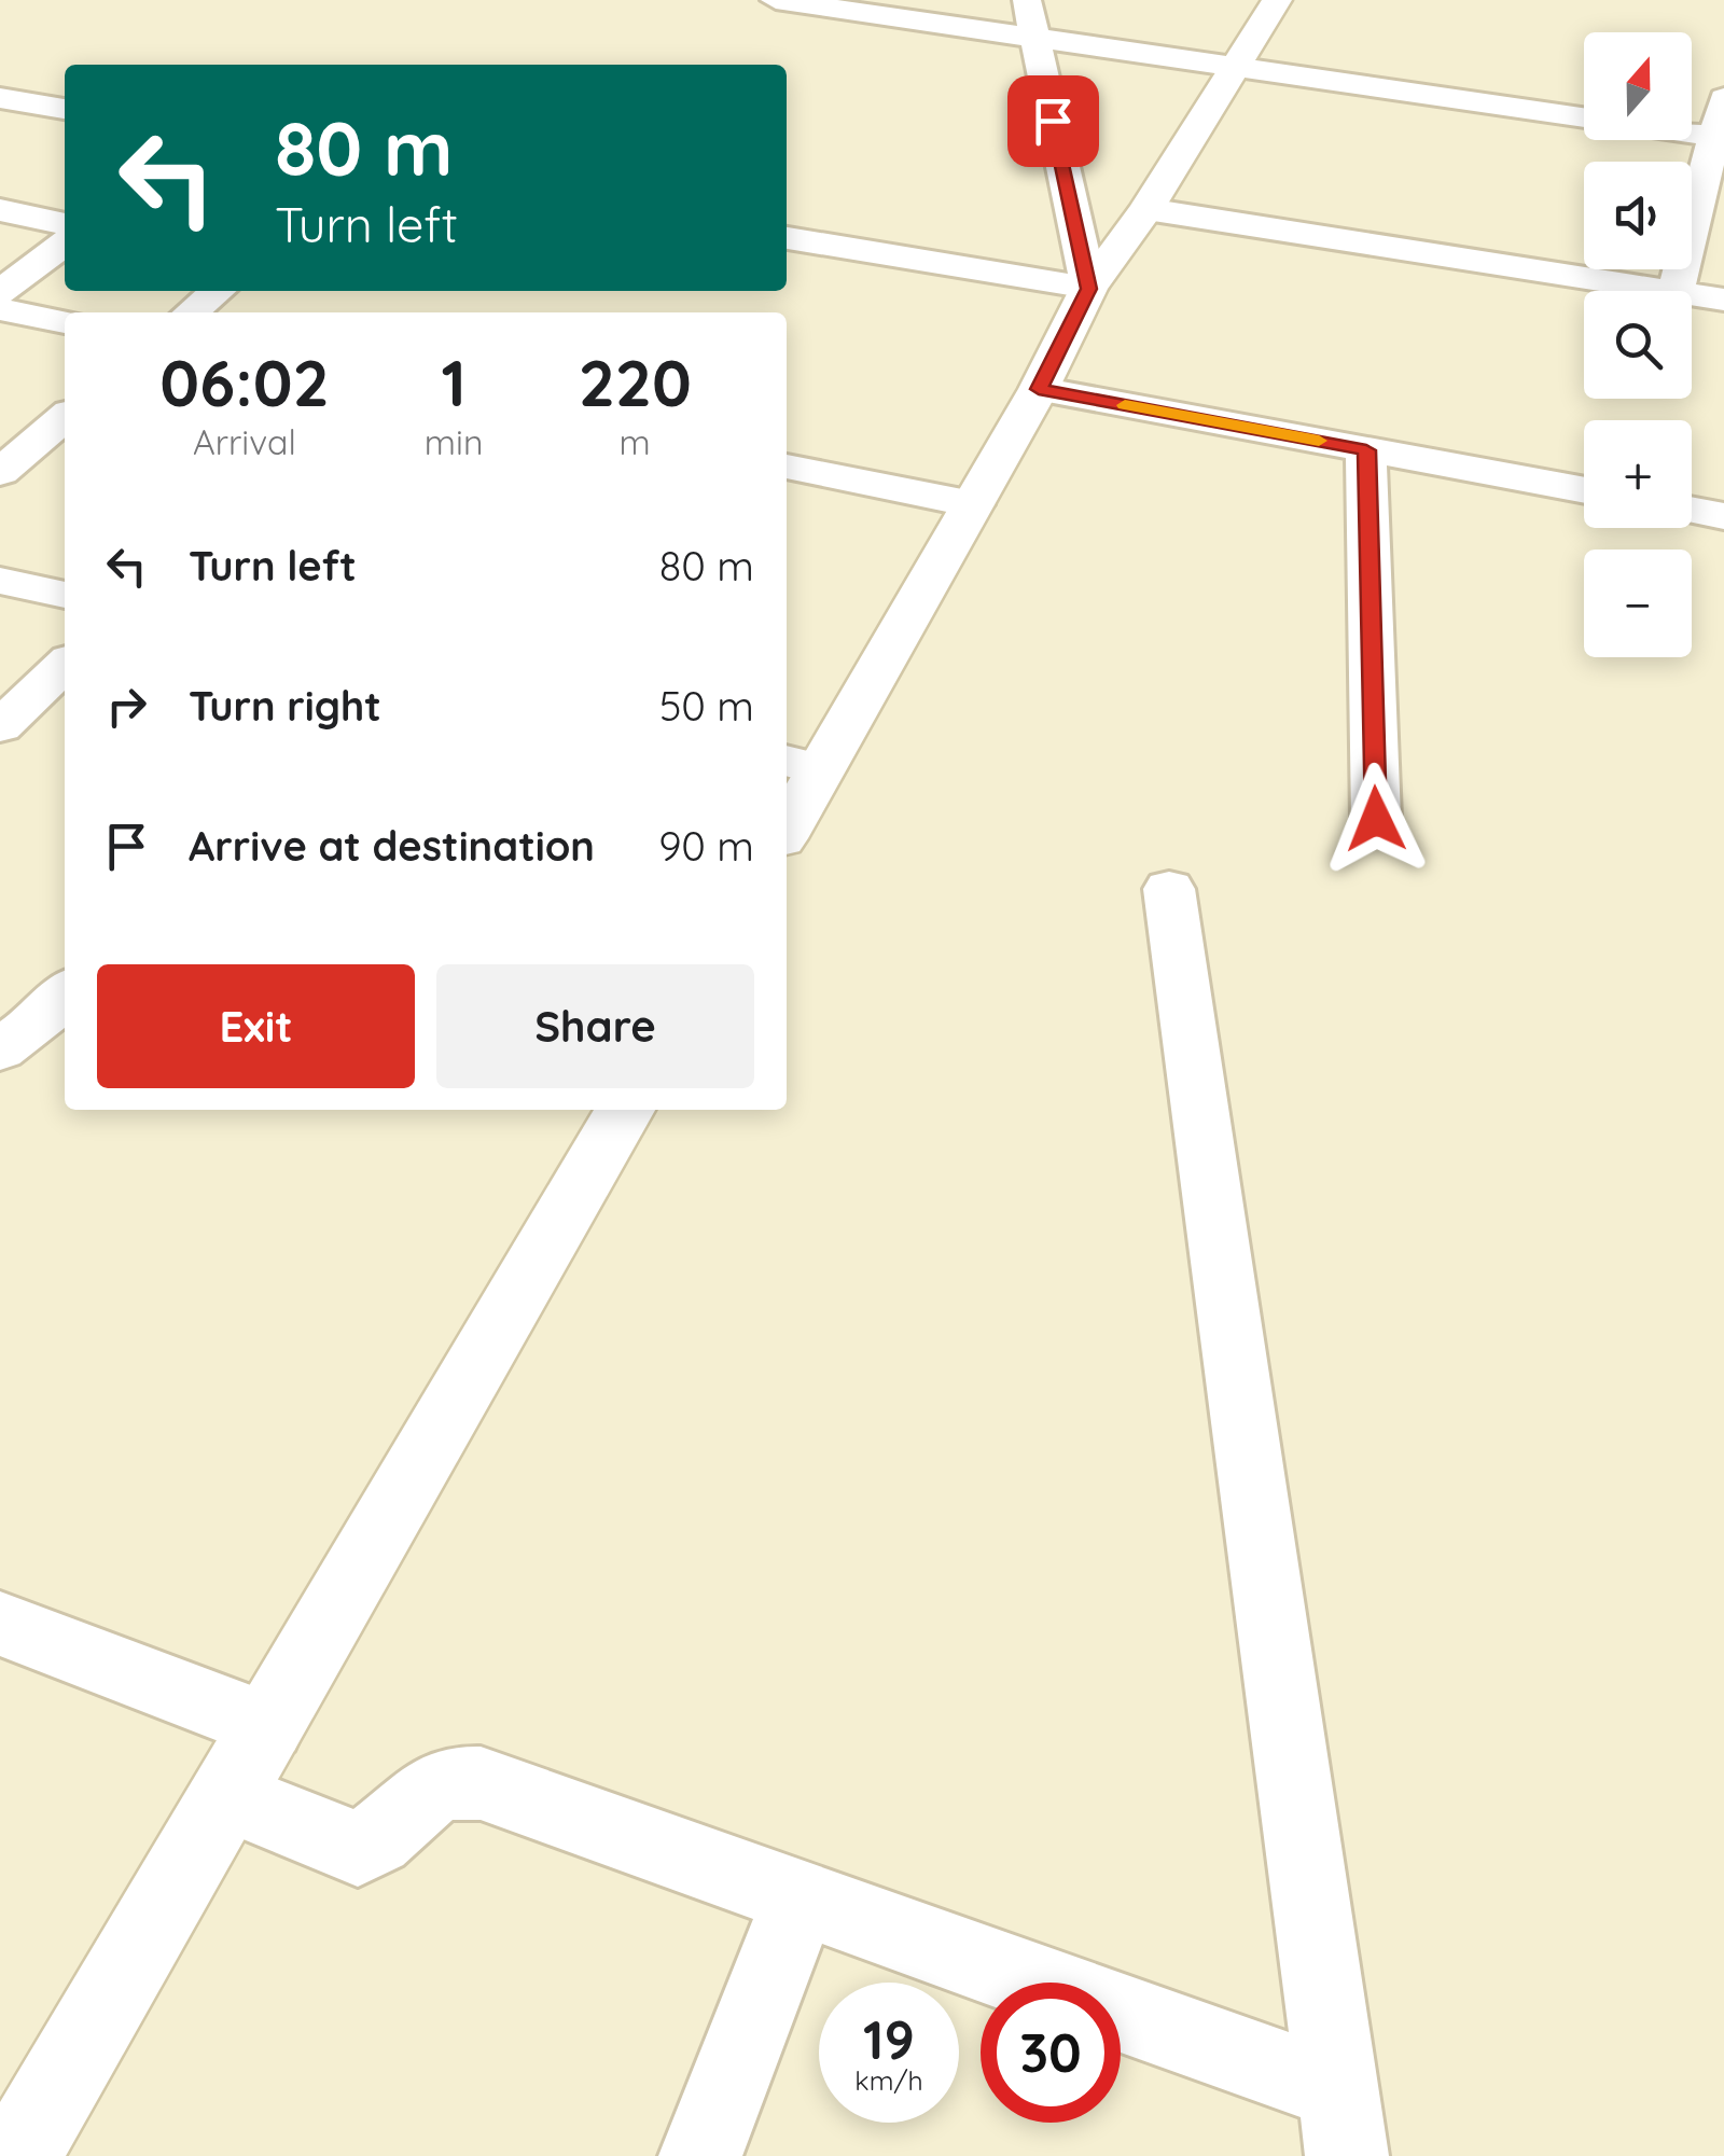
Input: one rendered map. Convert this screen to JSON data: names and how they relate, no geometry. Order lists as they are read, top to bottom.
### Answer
{
  "north": "top",
  "page": {
    "map_buttons": ["+", "−"],
    "turn": ["80 m", "Turn left"],
    "eta": [
      "06:02",
      "Arrival",
      "1",
      "min",
      "220",
      "m"
    ],
    "list": [
      {
        "name": "Turn left",
        "value": "80 m"
      },
      {
        "name": "Turn right",
        "value": "50 m"
      },
      {
        "name": "Arrive at destination",
        "value": "90 m"
      }
    ],
    "buttons": ["Exit", "Share"],
    "speed": "19 km/h",
    "limit": "30"
  }
}
